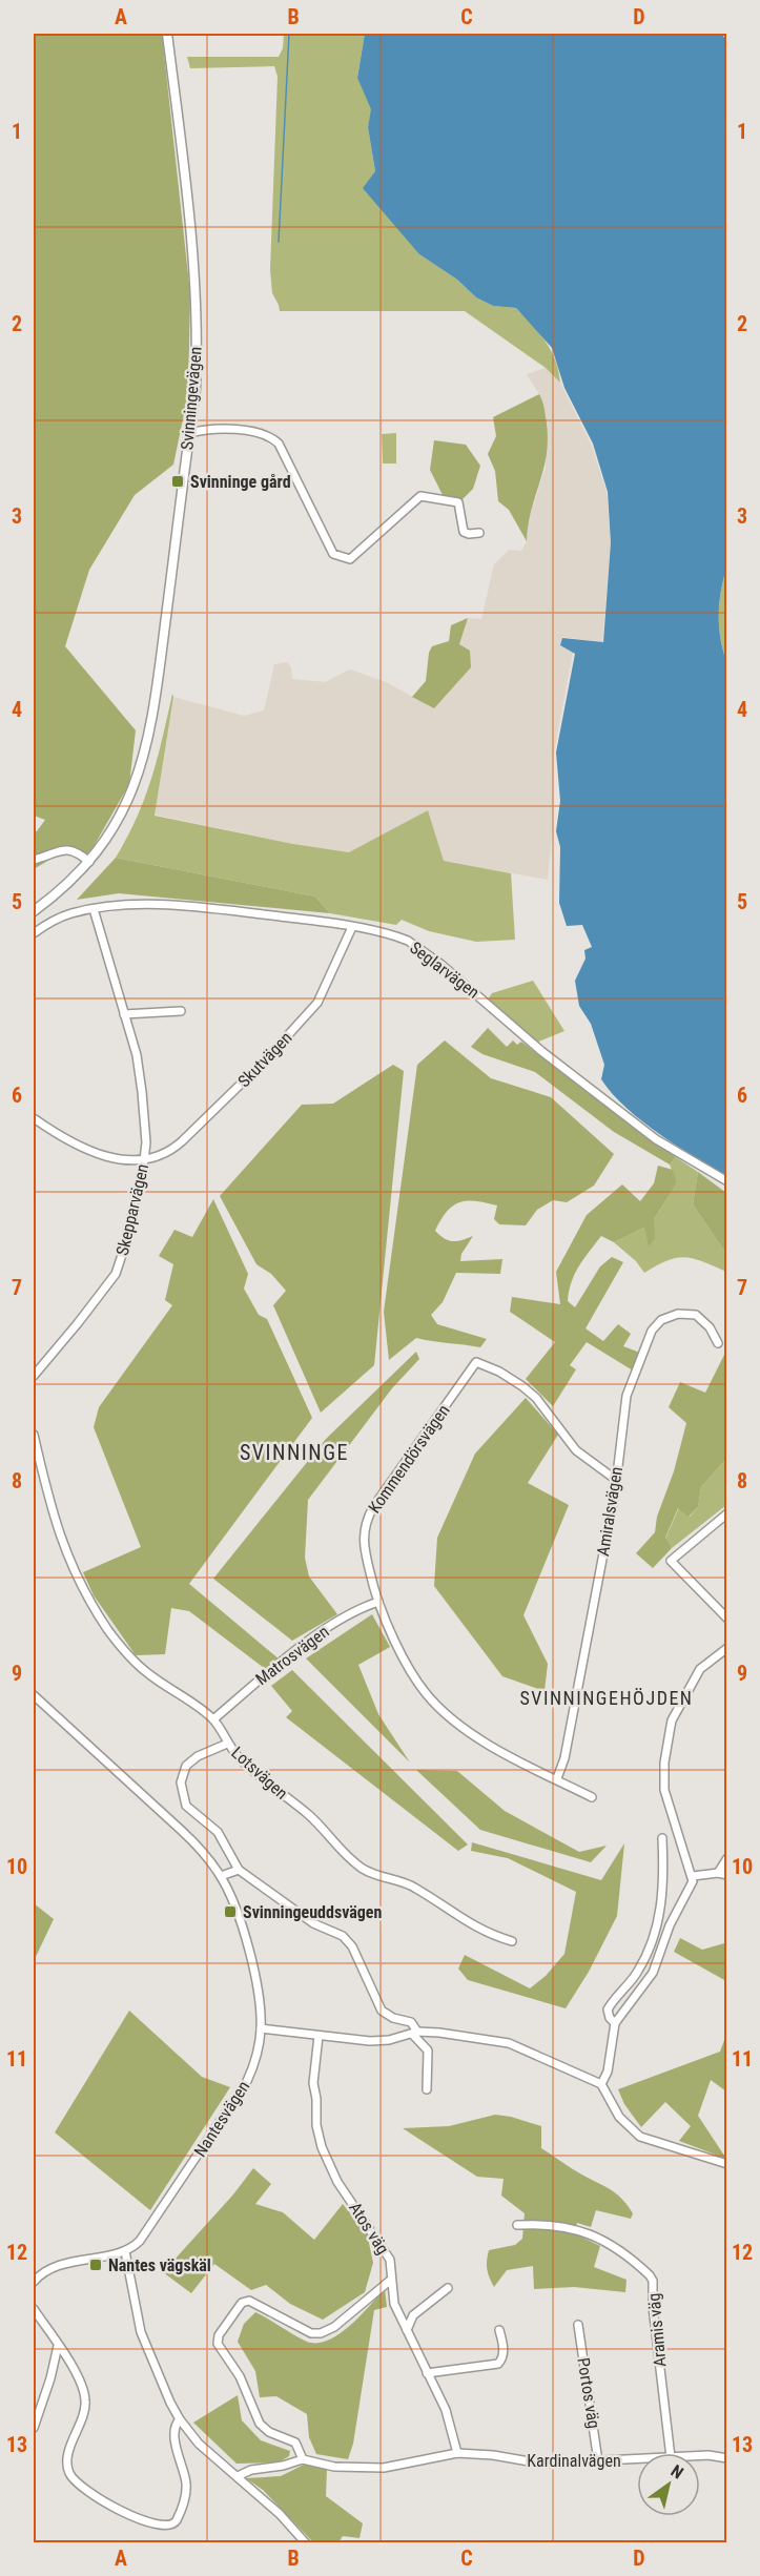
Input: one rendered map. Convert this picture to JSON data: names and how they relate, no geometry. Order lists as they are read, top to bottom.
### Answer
{
  "streets": {
    "main road": ["Svinningevägen"],
    "street": [
      "Seglarvägen",
      "Skutvägen",
      "Skepparvägen",
      "Kommendörsvägen",
      "Amiralsvägen",
      "Matrosvägen",
      "Lotsvägen",
      "Nantesvägen",
      "Atos väg",
      "Aramis väg",
      "Portos väg",
      "Kardinalvägen"
    ]
  },
  "crossings": [
    ["Seglarvägen", "Skutvägen"],
    ["Seglarvägen", "Skepparvägen"],
    ["Skutvägen", "Skepparvägen"],
    ["Kommendörsvägen", "Amiralsvägen"],
    ["Kommendörsvägen", "Matrosvägen"],
    ["Matrosvägen", "Lotsvägen"],
    ["Atos väg", "Kardinalvägen"],
    ["Portos väg", "Kardinalvägen"]
  ],
  "districts": ["SVINNINGE", "SVINNINGEHÖJDEN"],
  "places": {
    "transit": ["Svinninge gård", "Svinningeuddsvägen", "Nantes vägskäl"]
  },
  "north": "top right",
  "grid": {
    "columns": [
      "A",
      "B",
      "C",
      "D"
    ],
    "rows": [
      "1",
      "2",
      "3",
      "4",
      "5",
      "6",
      "7",
      "8",
      "9",
      "10",
      "11",
      "12",
      "13"
    ]
  }
}
